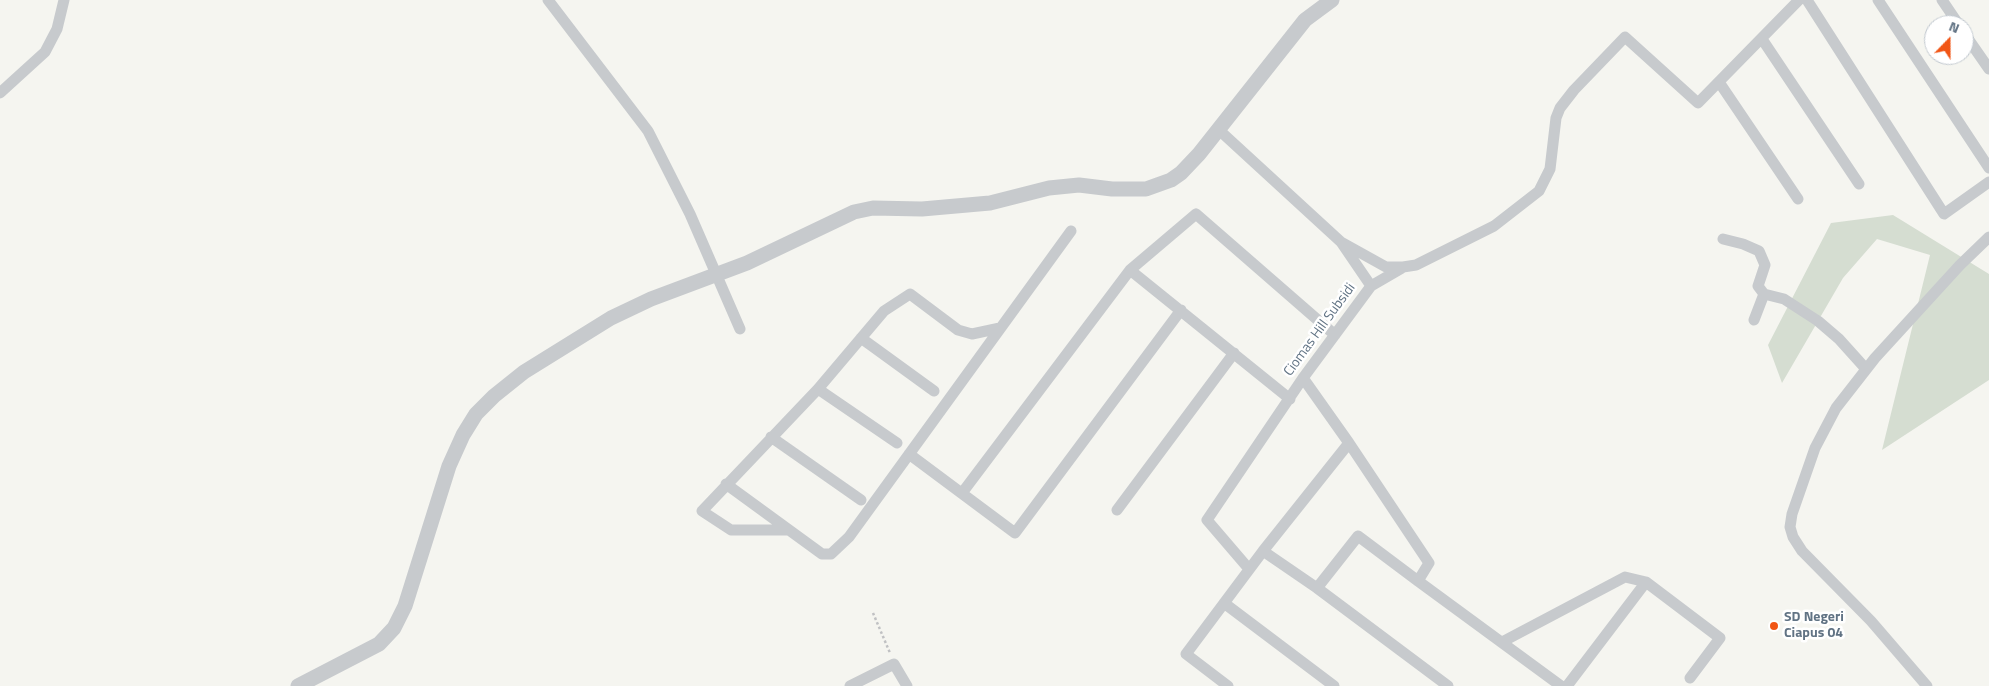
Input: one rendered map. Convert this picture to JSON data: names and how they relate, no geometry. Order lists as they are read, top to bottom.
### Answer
{
  "streets": {
    "street": ["Ciomas Hill Subsidi"]
  },
  "places": ["SD Negeri Ciapus 04"],
  "north": "top"
}
